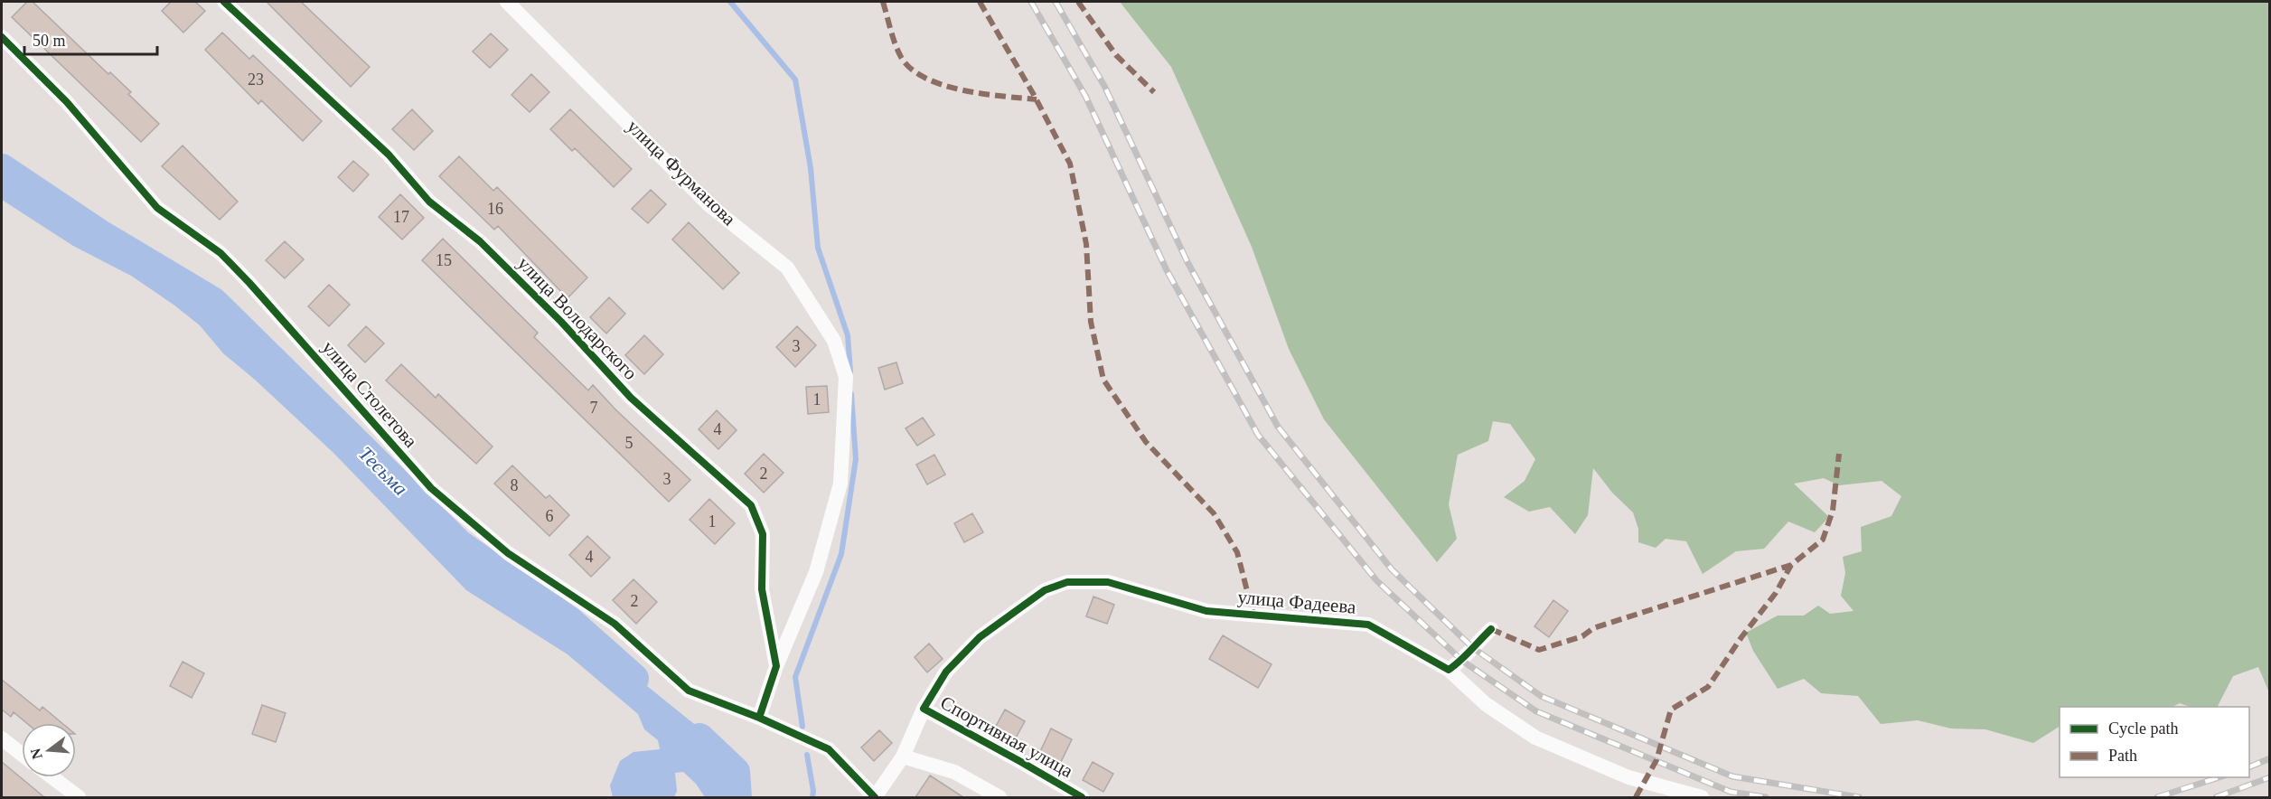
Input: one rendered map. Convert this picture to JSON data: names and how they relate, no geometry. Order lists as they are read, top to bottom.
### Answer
{
  "streets": {
    "street": [
      "улица Фурманова",
      "улица Володарского",
      "улица Столетова",
      "улица Фадеева",
      "Спортивная улица"
    ]
  },
  "crossings": [
    ["улица Фурманова", "улица Володарского"],
    ["улица Володарского", "улица Столетова"],
    ["улица Фадеева", "Спортивная улица"]
  ],
  "water": ["Тесьма"],
  "house_numbers": [
    "23",
    "16",
    "17",
    "15",
    "3",
    "1",
    "7",
    "4",
    "5",
    "2",
    "3",
    "8",
    "6",
    "1",
    "4",
    "2"
  ],
  "legend": ["Cycle path", "Path"],
  "scale_bar": "50 m",
  "north": "left"
}
